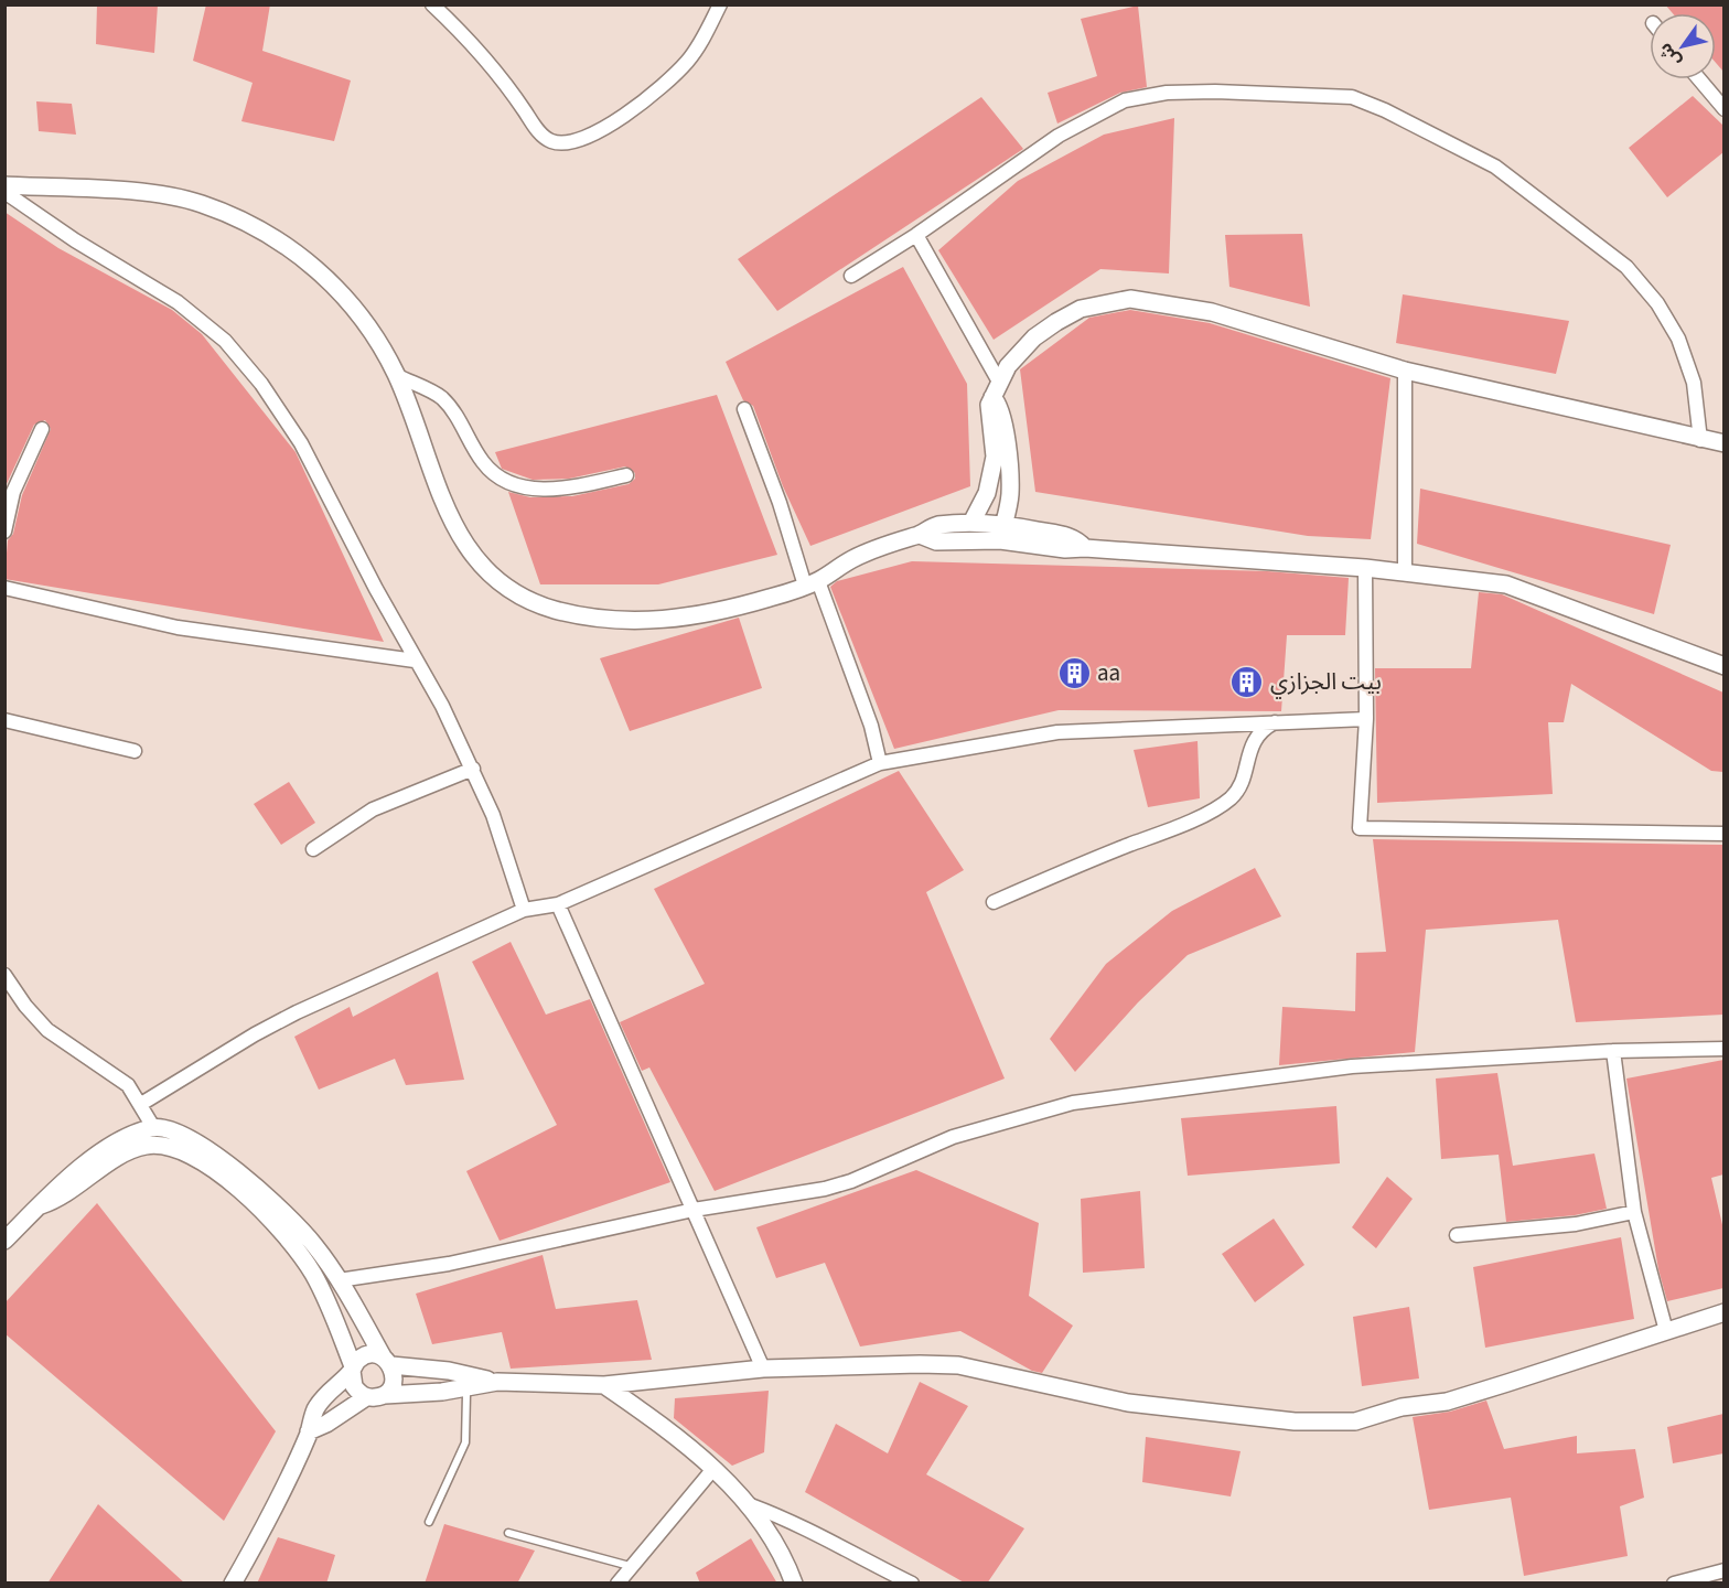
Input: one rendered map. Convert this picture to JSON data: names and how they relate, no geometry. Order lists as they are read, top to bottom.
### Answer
{
  "places": {
    "building": ["aa", "بيت الجزازي"]
  },
  "north": "bottom left"
}
